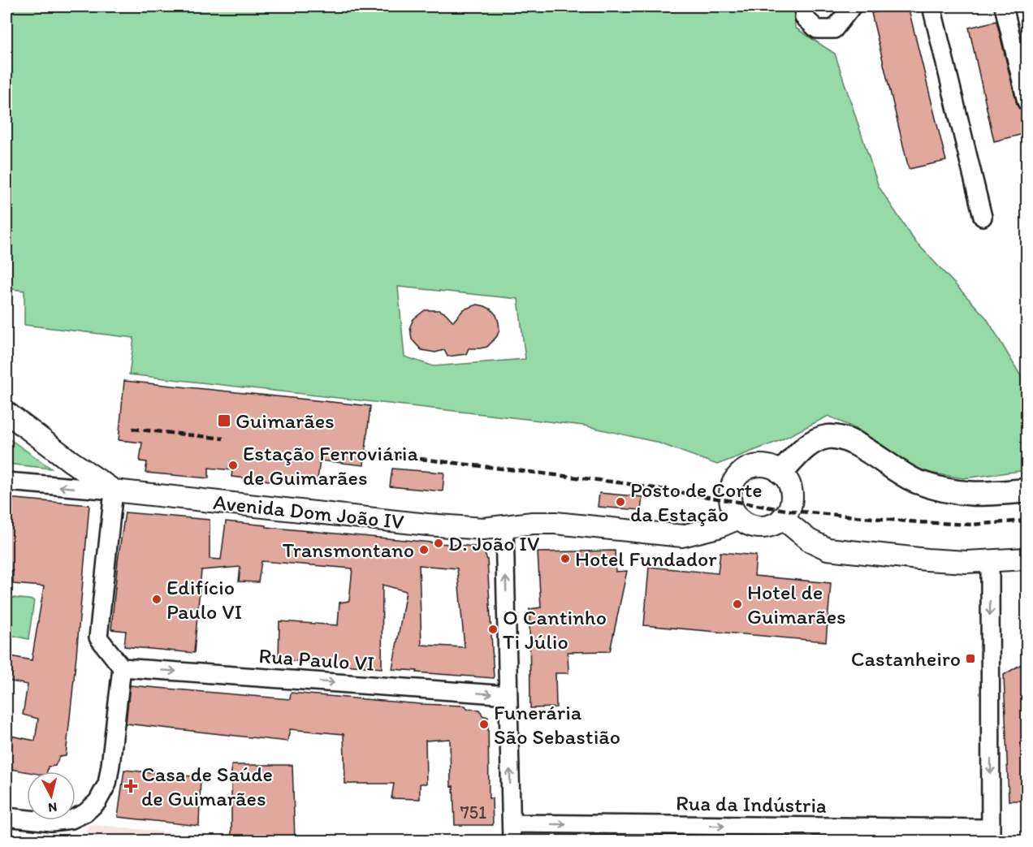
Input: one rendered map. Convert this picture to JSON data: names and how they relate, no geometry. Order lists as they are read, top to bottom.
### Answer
{
  "streets": {
    "street": ["Avenida Dom João IV", "Rua Paulo VI", "Rua da Indústria"]
  },
  "one_way": ["Rua Paulo VI", "Rua da Indústria"],
  "places": {
    "transit": ["Guimarães", "Castanheiro"],
    "other": [
      "Estação Ferroviária de Guimarães",
      "Posto de Corte da Estação",
      "D. João IV",
      "Transmontano",
      "Hotel Fundador",
      "Edifício Paulo VI",
      "Hotel de Guimarães",
      "O Cantinho Ti Júlio",
      "Funerária São Sebastião"
    ],
    "health": ["Casa de Saúde de Guimarães"]
  },
  "house_numbers": ["751"],
  "north": "bottom"
}
